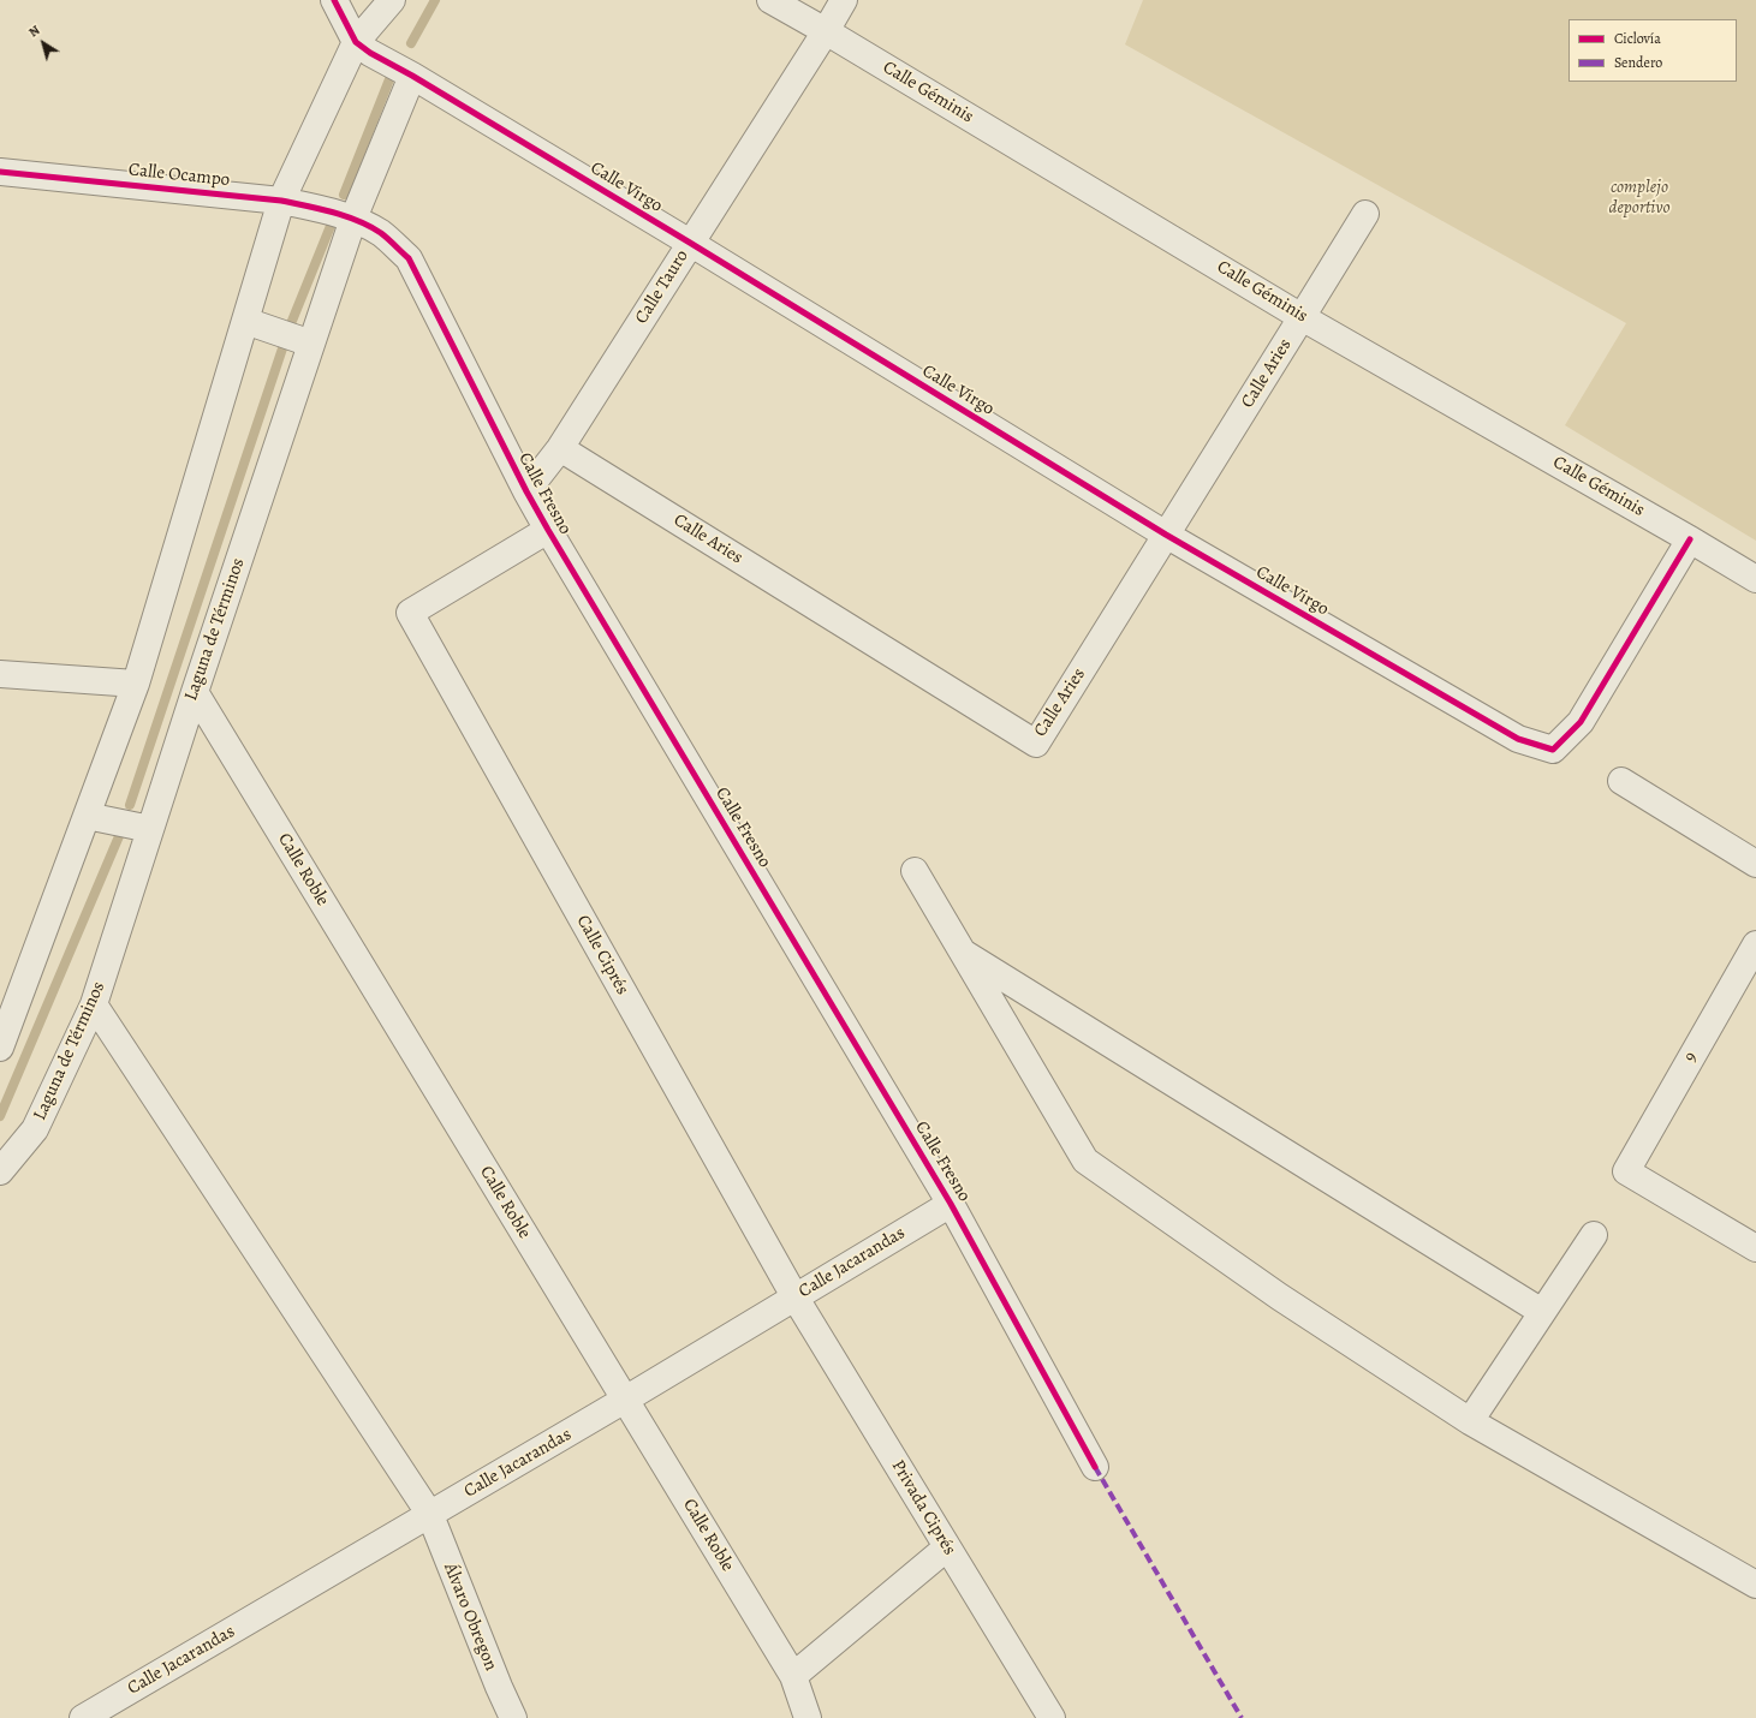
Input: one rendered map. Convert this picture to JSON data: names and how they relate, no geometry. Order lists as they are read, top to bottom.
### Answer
{
  "streets": {
    "street": [
      "Calle Géminis",
      "Calle Ocampo",
      "Calle Virgo",
      "Calle Tauro",
      "Calle Aries",
      "Calle Fresno",
      "Laguna de Términos",
      "Calle Roble",
      "Calle Ciprés",
      "9",
      "Calle Jacarandas",
      "Privada Ciprés",
      "Álvaro Obregon"
    ]
  },
  "crossings": [
    ["Calle Géminis", "Calle Virgo"],
    ["Calle Géminis", "Calle Tauro"],
    ["Calle Géminis", "Calle Aries"],
    ["Calle Ocampo", "Calle Fresno"],
    ["Calle Ocampo", "Laguna de Términos"],
    ["Calle Virgo", "Calle Tauro"],
    ["Calle Virgo", "Calle Aries"],
    ["Calle Virgo", "Laguna de Términos"],
    ["Calle Tauro", "Calle Aries"],
    ["Calle Tauro", "Calle Fresno"],
    ["Calle Fresno", "Laguna de Términos"],
    ["Calle Fresno", "Calle Ciprés"],
    ["Calle Fresno", "Calle Jacarandas"],
    ["Laguna de Términos", "Calle Roble"],
    ["Laguna de Términos", "Álvaro Obregon"],
    ["Calle Roble", "Calle Jacarandas"],
    ["Calle Ciprés", "Calle Jacarandas"],
    ["Calle Ciprés", "Privada Ciprés"],
    ["Calle Jacarandas", "Privada Ciprés"],
    ["Calle Jacarandas", "Álvaro Obregon"]
  ],
  "parks": ["complejo deportivo"],
  "legend": ["Ciclovía", "Sendero"],
  "north": "top left"
}
